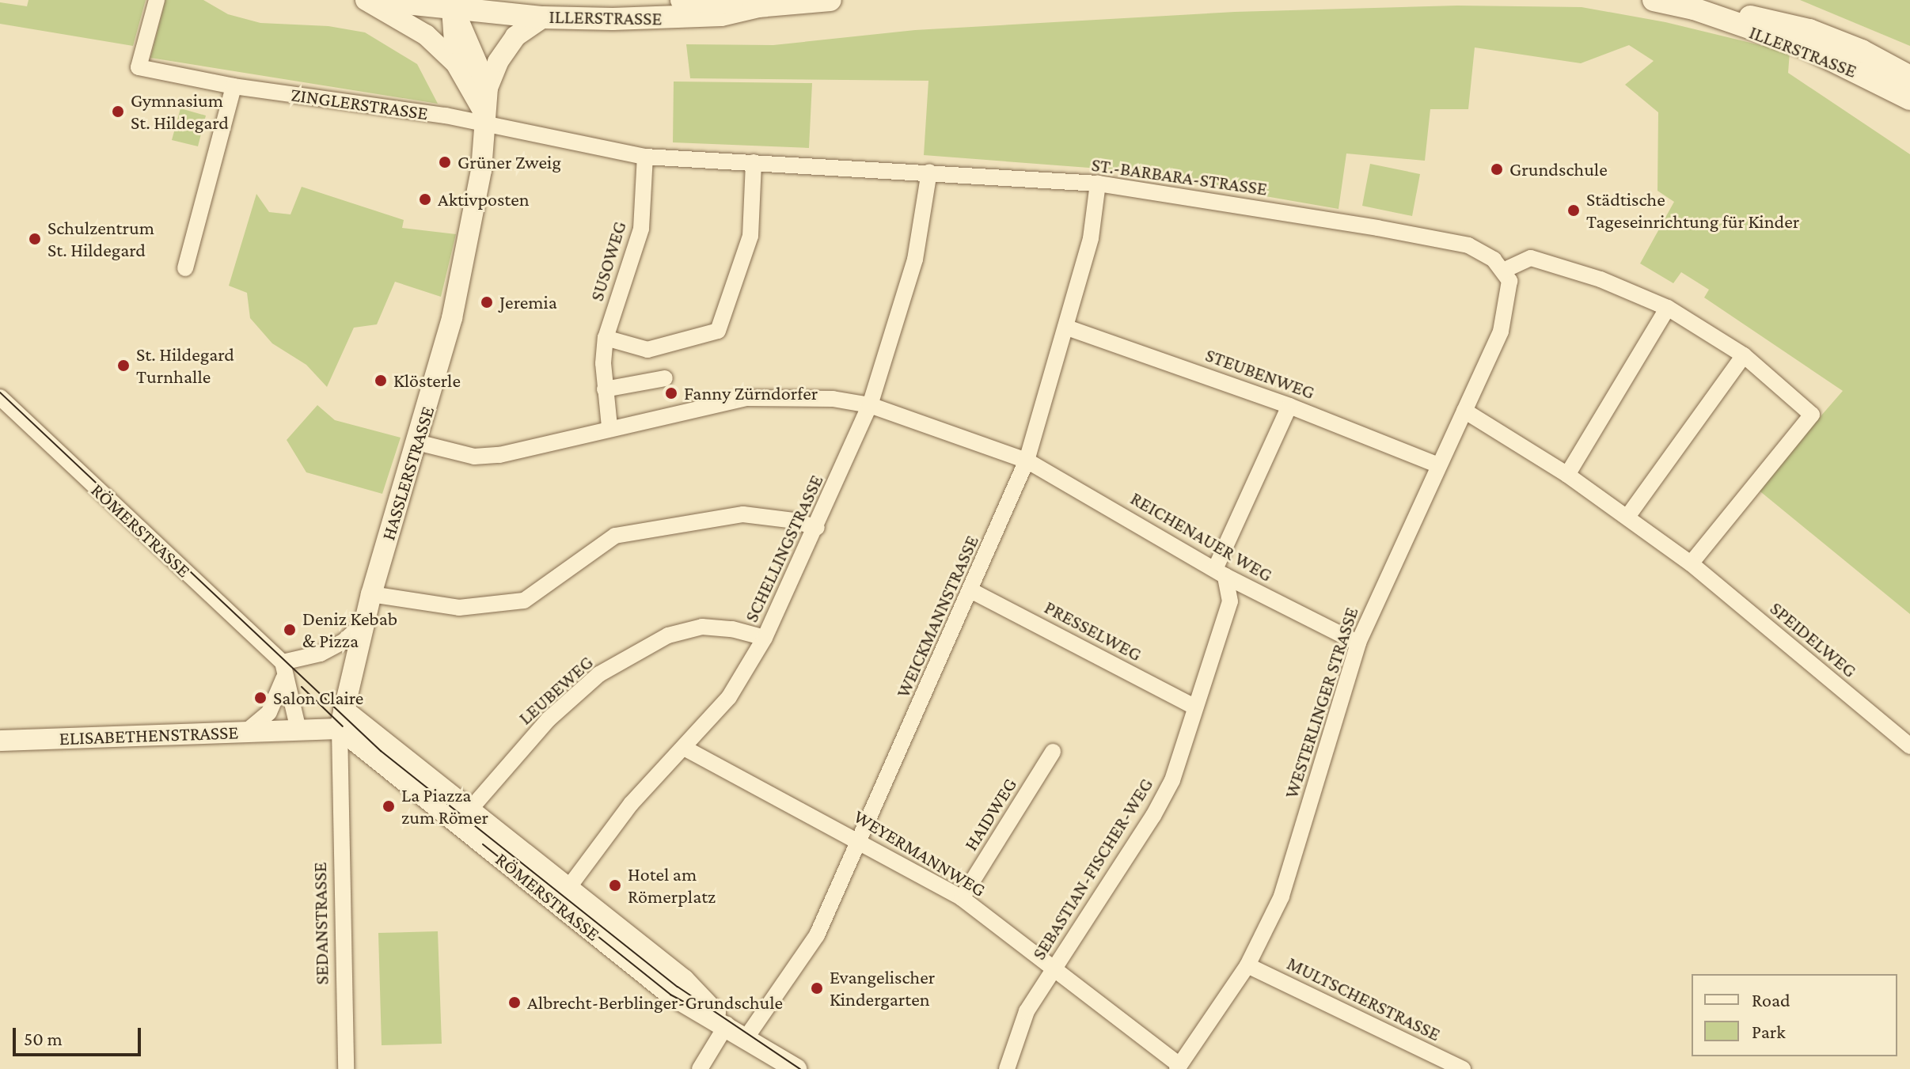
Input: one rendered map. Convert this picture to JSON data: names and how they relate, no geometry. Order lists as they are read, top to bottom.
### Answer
{
  "streets": {
    "main road": ["ILLERSTRASSE"],
    "street": [
      "ZINGLERSTRASSE",
      "ST.-BARBARA-STRASSE",
      "SUSOWEG",
      "STEUBENWEG",
      "HASSLERSTRASSE",
      "RÖMERSTRASSE",
      "REICHENAUER WEG",
      "SCHELLINGSTRASSE",
      "WEICKMANNSTRASSE",
      "PRESSELWEG",
      "SPEIDELWEG",
      "LEUBEWEG",
      "WESTERLINGER STRASSE",
      "ELISABETHENSTRASSE",
      "HAIDWEG",
      "WEYERMANNWEG",
      "SEBASTIAN-FISCHER-WEG",
      "SEDANSTRASSE",
      "MULTSCHERSTRASSE"
    ]
  },
  "crossings": [
    ["ILLERSTRASSE", "HASSLERSTRASSE"],
    ["ZINGLERSTRASSE", "ST.-BARBARA-STRASSE"],
    ["ZINGLERSTRASSE", "HASSLERSTRASSE"],
    ["ST.-BARBARA-STRASSE", "SUSOWEG"],
    ["ST.-BARBARA-STRASSE", "HASSLERSTRASSE"],
    ["ST.-BARBARA-STRASSE", "SCHELLINGSTRASSE"],
    ["ST.-BARBARA-STRASSE", "WEICKMANNSTRASSE"],
    ["ST.-BARBARA-STRASSE", "WESTERLINGER STRASSE"],
    ["SUSOWEG", "REICHENAUER WEG"],
    ["STEUBENWEG", "WEICKMANNSTRASSE"],
    ["STEUBENWEG", "WESTERLINGER STRASSE"],
    ["HASSLERSTRASSE", "REICHENAUER WEG"],
    ["HASSLERSTRASSE", "ELISABETHENSTRASSE"],
    ["HASSLERSTRASSE", "SEDANSTRASSE"],
    ["RÖMERSTRASSE", "SCHELLINGSTRASSE"],
    ["RÖMERSTRASSE", "WEICKMANNSTRASSE"],
    ["RÖMERSTRASSE", "LEUBEWEG"],
    ["REICHENAUER WEG", "SCHELLINGSTRASSE"],
    ["REICHENAUER WEG", "WEICKMANNSTRASSE"],
    ["REICHENAUER WEG", "WESTERLINGER STRASSE"],
    ["REICHENAUER WEG", "SEBASTIAN-FISCHER-WEG"],
    ["SCHELLINGSTRASSE", "LEUBEWEG"],
    ["SCHELLINGSTRASSE", "WEYERMANNWEG"],
    ["WEICKMANNSTRASSE", "PRESSELWEG"],
    ["WEICKMANNSTRASSE", "WEYERMANNWEG"],
    ["PRESSELWEG", "SEBASTIAN-FISCHER-WEG"],
    ["SPEIDELWEG", "WESTERLINGER STRASSE"],
    ["WESTERLINGER STRASSE", "WEYERMANNWEG"],
    ["WESTERLINGER STRASSE", "MULTSCHERSTRASSE"],
    ["ELISABETHENSTRASSE", "SEDANSTRASSE"],
    ["HAIDWEG", "WEYERMANNWEG"],
    ["WEYERMANNWEG", "SEBASTIAN-FISCHER-WEG"]
  ],
  "places": [
    "Gymnasium St. Hildegard",
    "Grüner Zweig",
    "Grundschule",
    "Aktivposten",
    "Städtische Tageseinrichtung für Kinder",
    "Schulzentrum St. Hildegard",
    "Jeremia",
    "St. Hildegard Turnhalle",
    "Klösterle",
    "Fanny Zürndorfer",
    "Deniz Kebab & Pizza",
    "Salon Claire",
    "La Piazza zum Römer",
    "Hotel am Römerplatz",
    "Evangelischer Kindergarten",
    "Albrecht-Berblinger-Grundschule"
  ],
  "legend": ["Road", "Park"],
  "scale_bar": "50 m"
}
